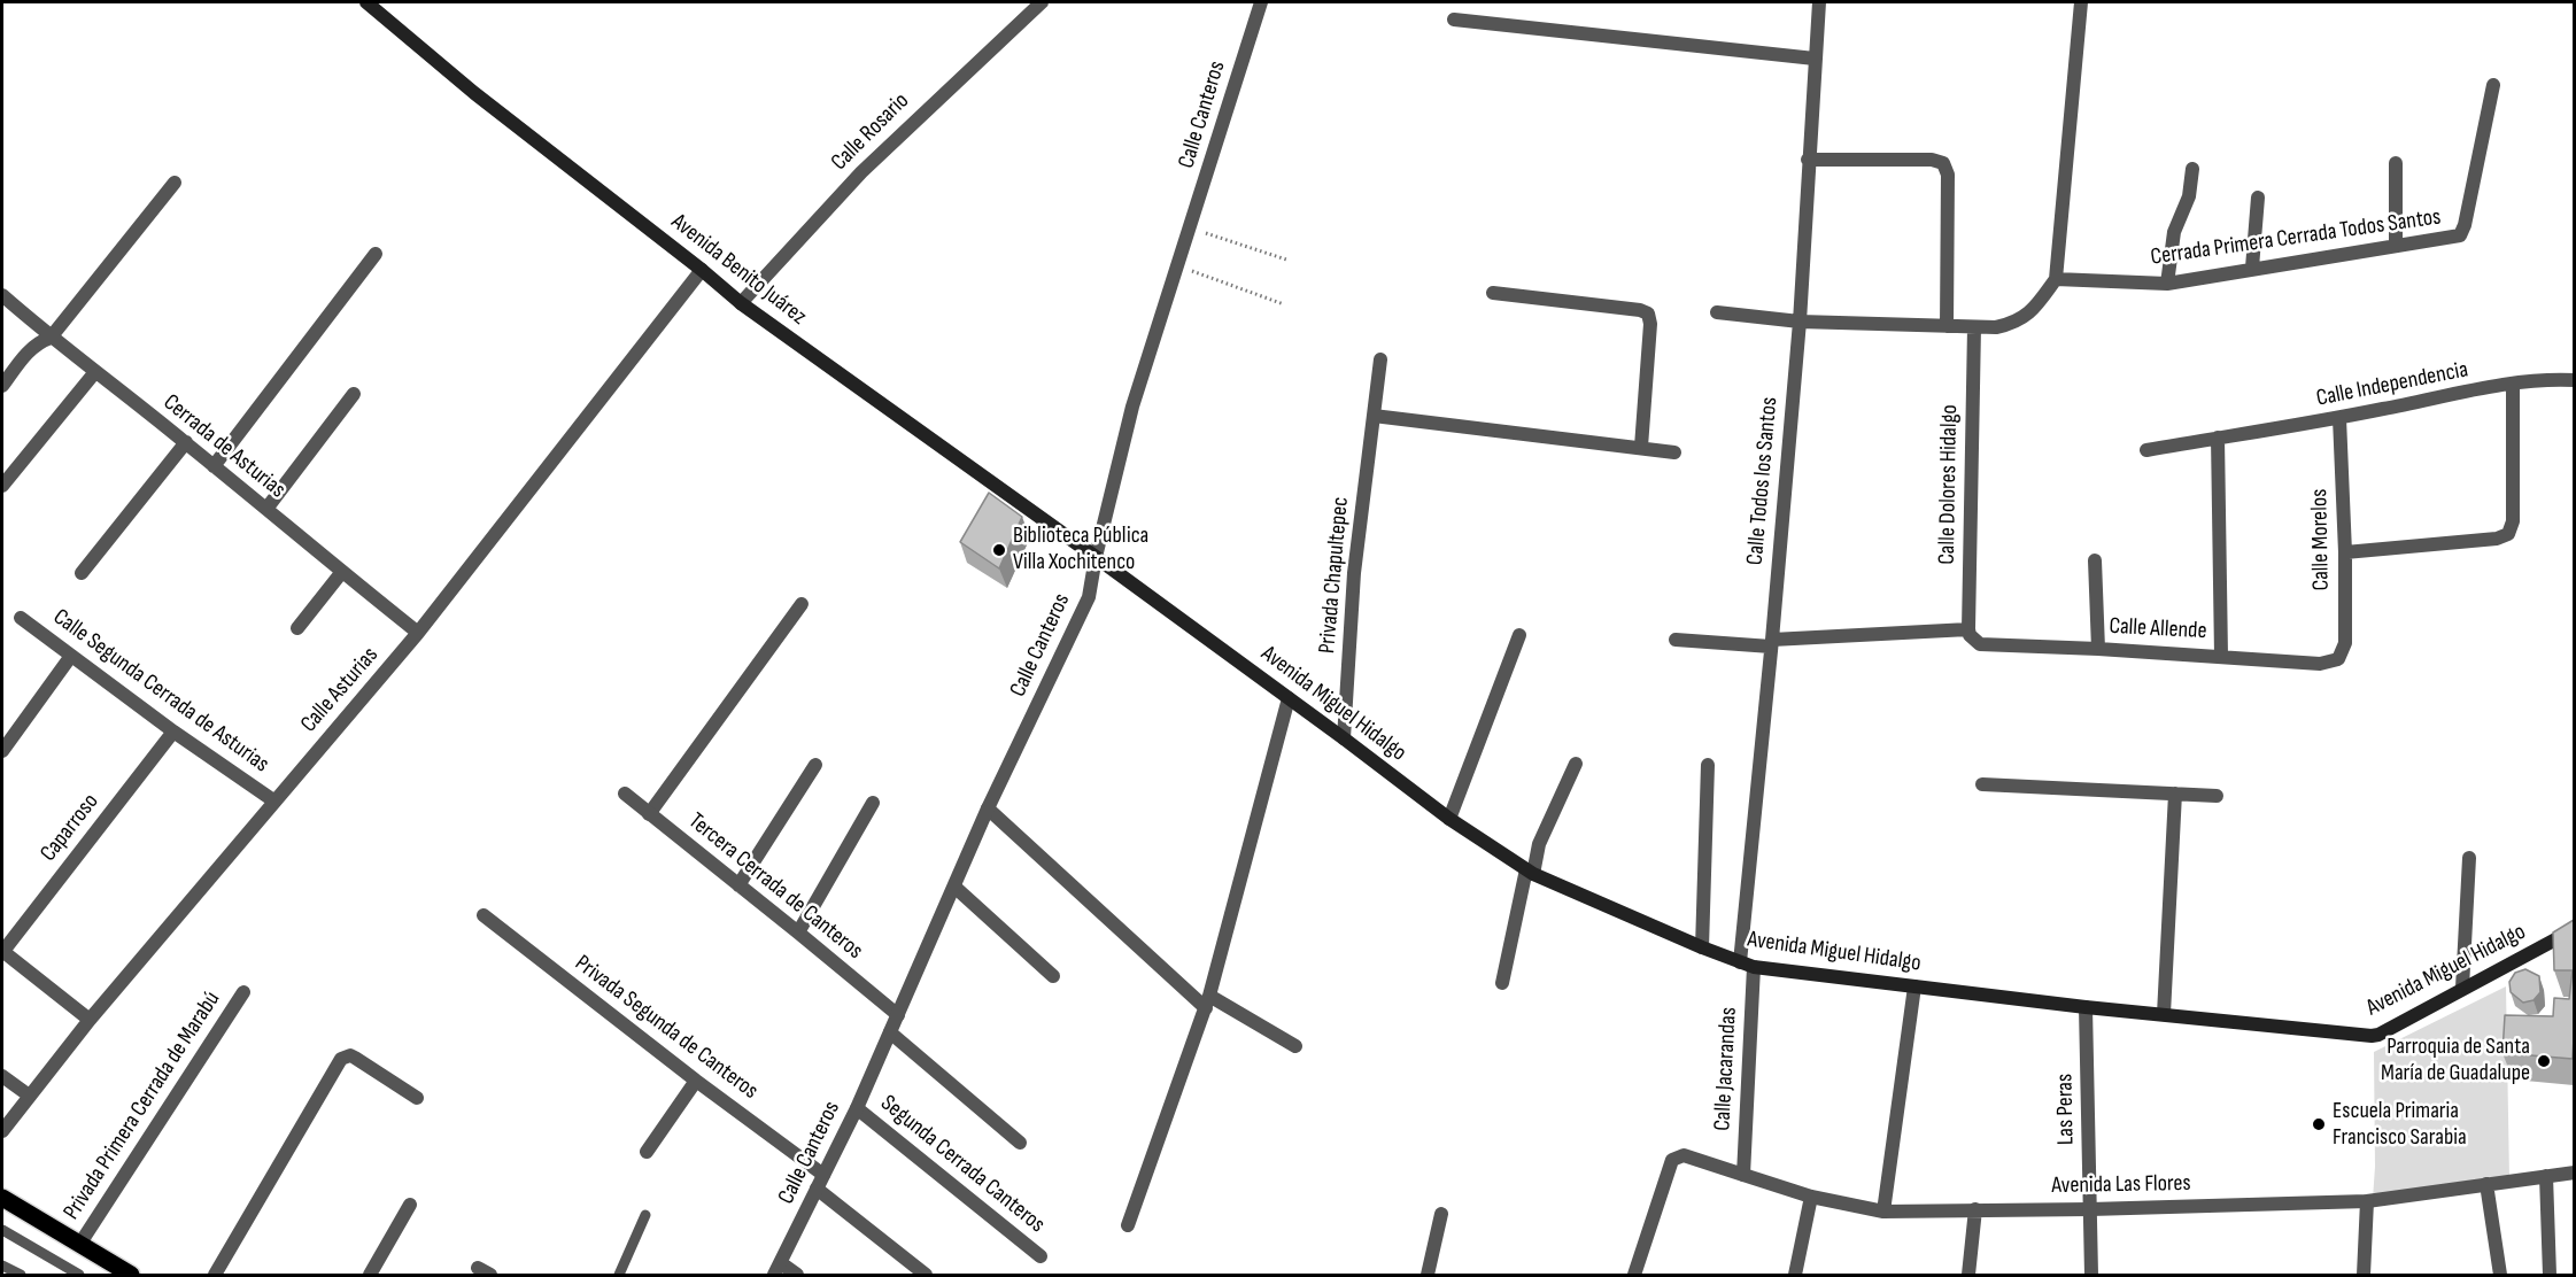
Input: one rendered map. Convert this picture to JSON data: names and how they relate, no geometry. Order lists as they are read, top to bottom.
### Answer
{
  "streets": {
    "main road": ["Avenida Benito Juárez", "Avenida Miguel Hidalgo"],
    "street": [
      "Calle Canteros",
      "Calle Rosario",
      "Cerrada Primera Cerrada Todos Santos",
      "Calle Independencia",
      "Cerrada de Asturias",
      "Calle Todos los Santos",
      "Calle Dolores Hidalgo",
      "Calle Morelos",
      "Privada Chapultepec",
      "Calle Allende",
      "Calle Asturias",
      "Calle Segunda Cerrada de Asturias",
      "Caparroso",
      "Tercera Cerrada de Canteros",
      "Privada Segunda de Canteros",
      "Calle Jacarandas",
      "Privada Primera Cerrada de Marabú",
      "Las Peras",
      "Segunda Cerrada Canteros",
      "Avenida Las Flores"
    ]
  },
  "crossings": [
    ["Calle Canteros", "Avenida Benito Juárez"],
    ["Calle Canteros", "Avenida Miguel Hidalgo"],
    ["Calle Canteros", "Tercera Cerrada de Canteros"],
    ["Calle Canteros", "Privada Segunda de Canteros"],
    ["Calle Canteros", "Segunda Cerrada Canteros"],
    ["Calle Rosario", "Avenida Benito Juárez"],
    ["Avenida Benito Juárez", "Calle Asturias"],
    ["Avenida Benito Juárez", "Avenida Miguel Hidalgo"],
    ["Calle Independencia", "Calle Morelos"],
    ["Cerrada de Asturias", "Calle Asturias"],
    ["Calle Todos los Santos", "Calle Allende"],
    ["Calle Todos los Santos", "Avenida Miguel Hidalgo"],
    ["Calle Todos los Santos", "Calle Jacarandas"],
    ["Calle Dolores Hidalgo", "Calle Allende"],
    ["Calle Morelos", "Calle Allende"],
    ["Privada Chapultepec", "Avenida Miguel Hidalgo"],
    ["Calle Asturias", "Calle Segunda Cerrada de Asturias"],
    ["Calle Segunda Cerrada de Asturias", "Caparroso"],
    ["Avenida Miguel Hidalgo", "Calle Jacarandas"],
    ["Avenida Miguel Hidalgo", "Las Peras"],
    ["Calle Jacarandas", "Avenida Las Flores"],
    ["Las Peras", "Avenida Las Flores"]
  ],
  "places": ["Biblioteca Pública Villa Xochitenco", "Parroquia de Santa María de Guadalupe", "Escuela Primaria Francisco Sarabia"]
}
